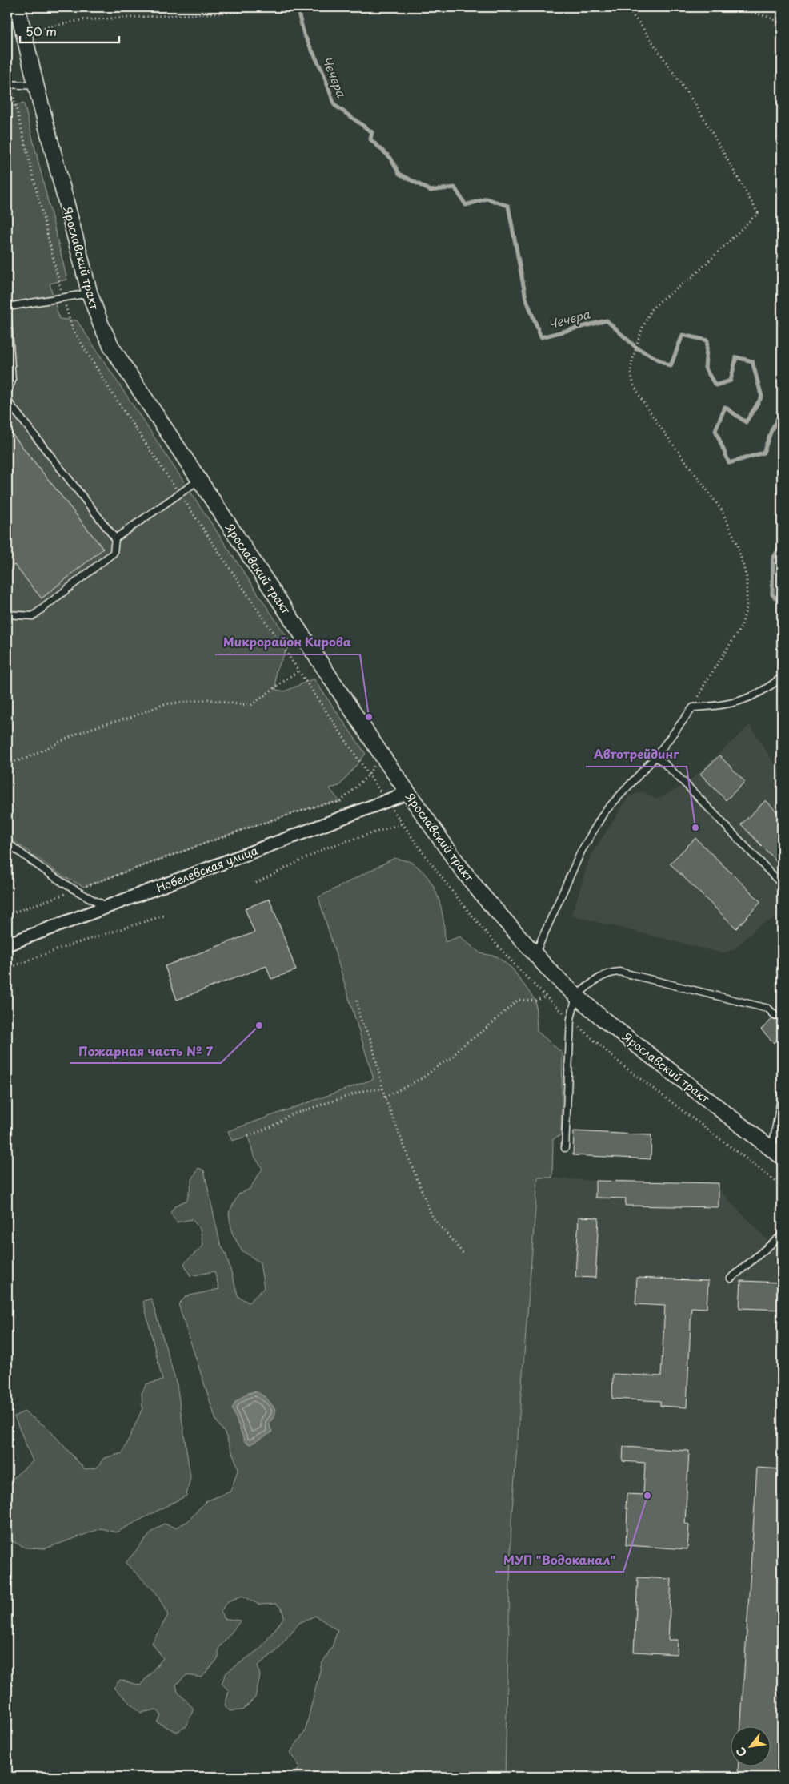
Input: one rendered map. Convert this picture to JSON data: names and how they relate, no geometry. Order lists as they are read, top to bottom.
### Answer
{
  "streets": {
    "street": ["Ярославский тракт", "Нобелевская улица"]
  },
  "crossings": [
    ["Ярославский тракт", "Нобелевская улица"]
  ],
  "water": ["Чечера"],
  "places": [
    "Микрорайон Кирова",
    "Автотрейдинг",
    "Пожарная часть № 7",
    "МУП \"Водоканал\""
  ],
  "scale_bar": "50 m",
  "north": "bottom left"
}
